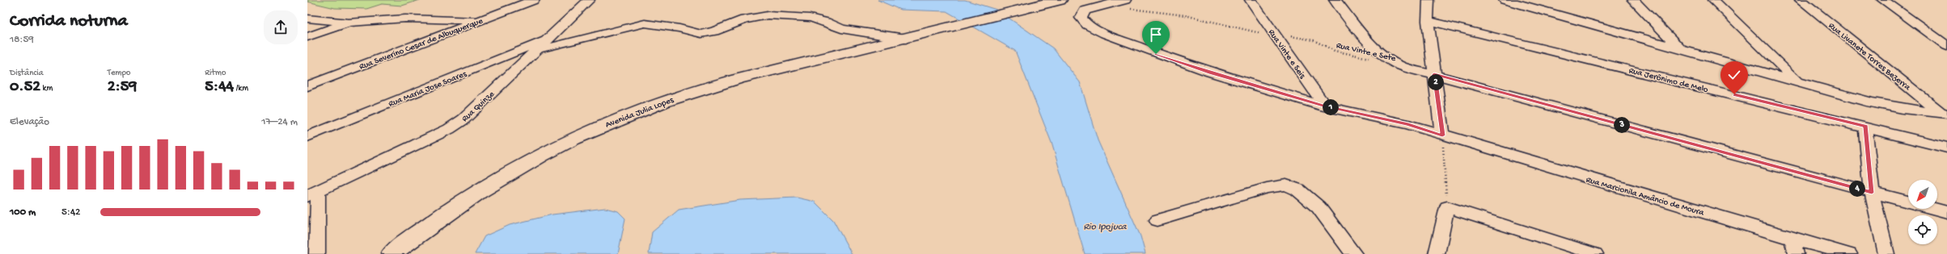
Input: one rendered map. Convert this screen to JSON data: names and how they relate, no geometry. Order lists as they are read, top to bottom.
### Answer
{
  "streets": {
    "main road": ["Avenida Julia Lopes"],
    "street": [
      "Rua Severino Cesar de Albuquerque",
      "Rua Vinte e Seis",
      "Rua Livanete Torres Bezerra",
      "Rua Jerônimo de Melo",
      "Rua Maria Jose Soares",
      "Rua Quinze",
      "Rua Marcionila Amâncio de Moura"
    ],
    "path": ["Rua Vinte e Sete"]
  },
  "crossings": [
    ["Rua Vinte e Sete", "Rua Vinte e Seis"],
    ["Rua Vinte e Sete", "Rua Marcionila Amâncio de Moura"],
    ["Rua Vinte e Seis", "Rua Marcionila Amâncio de Moura"],
    ["Rua Maria Jose Soares", "Rua Quinze"]
  ],
  "water": ["Rio Ipojuca"],
  "north": "bottom left",
  "page": {
    "heading": ["Corrida noturna", "18:59"],
    "stats": [
      ["Distância", "0.52 km"],
      ["Tempo", "2:59"],
      ["Ritmo", "5:44 /km"]
    ],
    "pins": [
      "2",
      "1",
      "3",
      "4"
    ],
    "chart": ["Elevação", "17–24 m"],
    "list": [
      {
        "name": "100 m",
        "note": "5:42"
      }
    ]
  }
}
